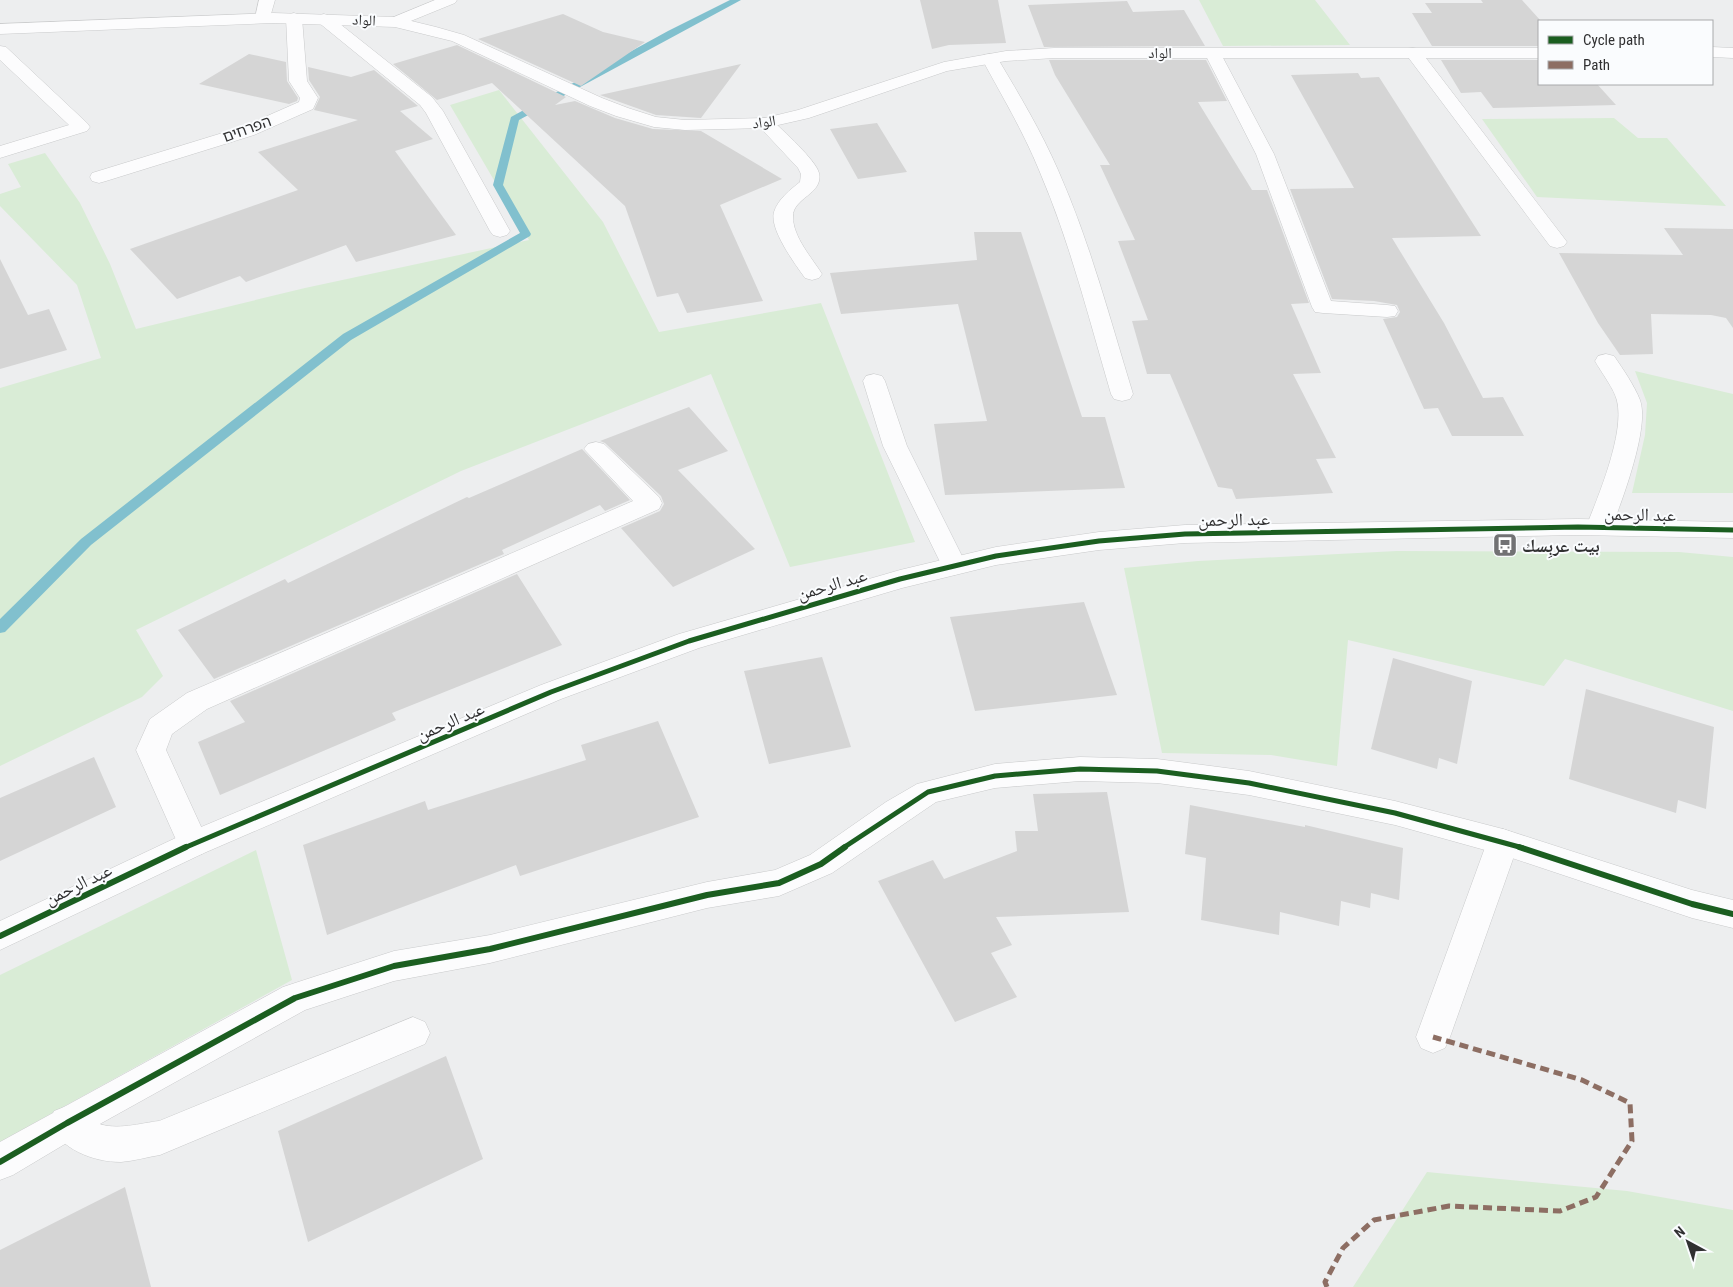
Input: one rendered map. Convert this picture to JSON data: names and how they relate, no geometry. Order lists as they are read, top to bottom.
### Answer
{
  "streets": {
    "street": ["الواد", "הפרחים", "عبد الرحمن"]
  },
  "crossings": [
    ["الواد", "הפרחים"]
  ],
  "places": {
    "bus stop": ["بيت عربِسك"]
  },
  "legend": ["Cycle path", "Path"],
  "north": "top left"
}
